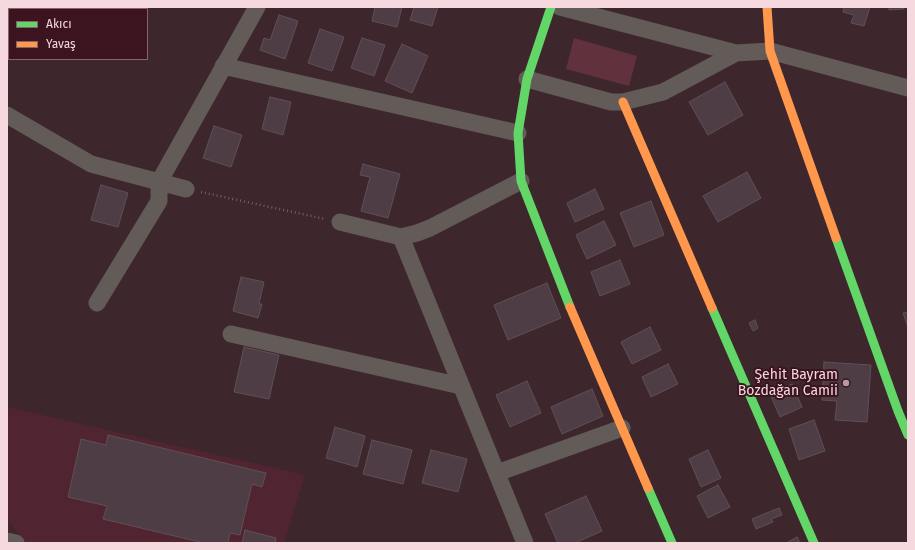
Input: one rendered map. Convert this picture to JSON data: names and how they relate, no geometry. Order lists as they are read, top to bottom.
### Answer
{
  "places": ["Şehit Bayram Bozdağan Camii"],
  "legend": ["Akıcı", "Yavaş"]
}
